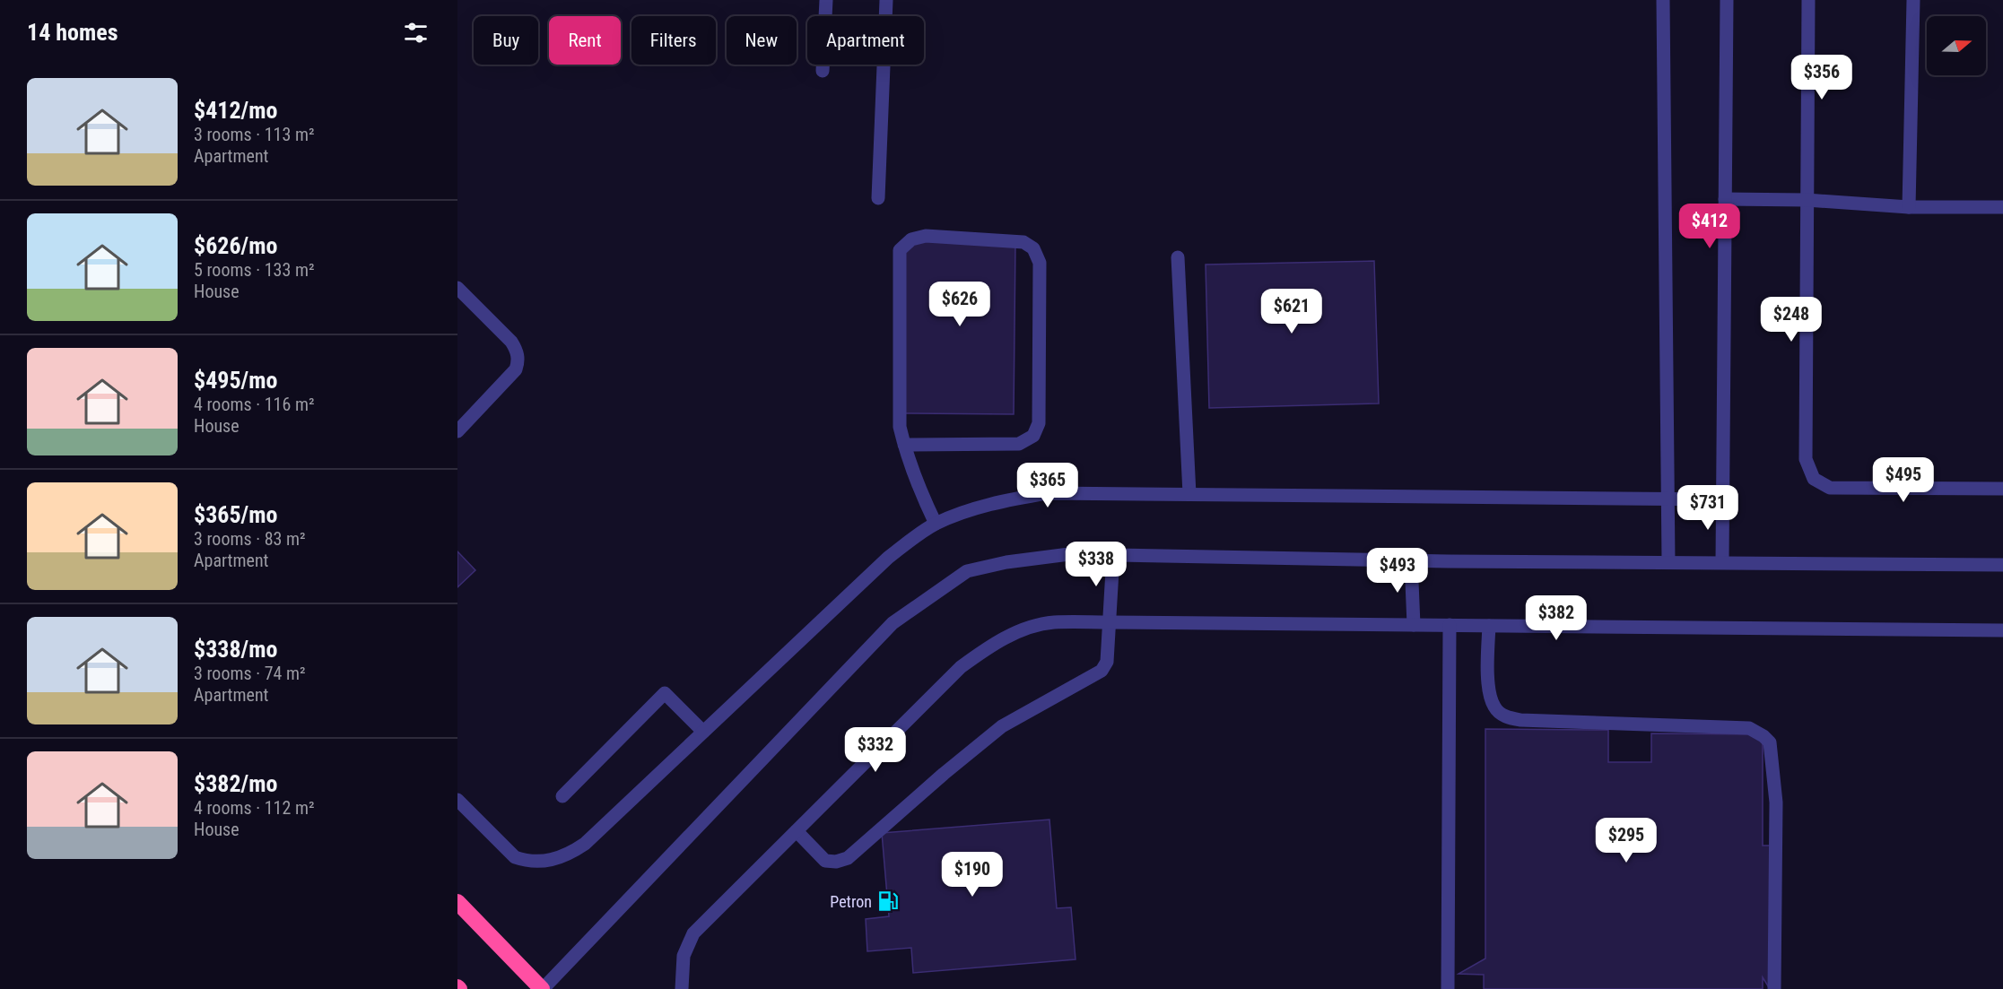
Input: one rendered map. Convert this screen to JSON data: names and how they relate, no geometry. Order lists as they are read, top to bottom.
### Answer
{
  "places": {
    "fuel station": ["Petron"]
  },
  "north": "right",
  "page": {
    "heading": "14 homes",
    "chip": [
      "Buy",
      "Rent",
      "Filters",
      "New",
      "Apartment"
    ],
    "price": [
      "$356",
      "$412",
      "$626",
      "$621",
      "$248",
      "$495",
      "$365",
      "$731",
      "$338",
      "$493",
      "$382",
      "$332",
      "$295",
      "$190"
    ],
    "list": [
      {
        "name": "$412/mo",
        "note": "3 rooms · 113 m² · Apartment"
      },
      {
        "name": "$626/mo",
        "note": "5 rooms · 133 m² · House"
      },
      {
        "name": "$495/mo",
        "note": "4 rooms · 116 m² · House"
      },
      {
        "name": "$365/mo",
        "note": "3 rooms · 83 m² · Apartment"
      },
      {
        "name": "$338/mo",
        "note": "3 rooms · 74 m² · Apartment"
      },
      {
        "name": "$382/mo",
        "note": "4 rooms · 112 m² · House"
      }
    ]
  }
}
